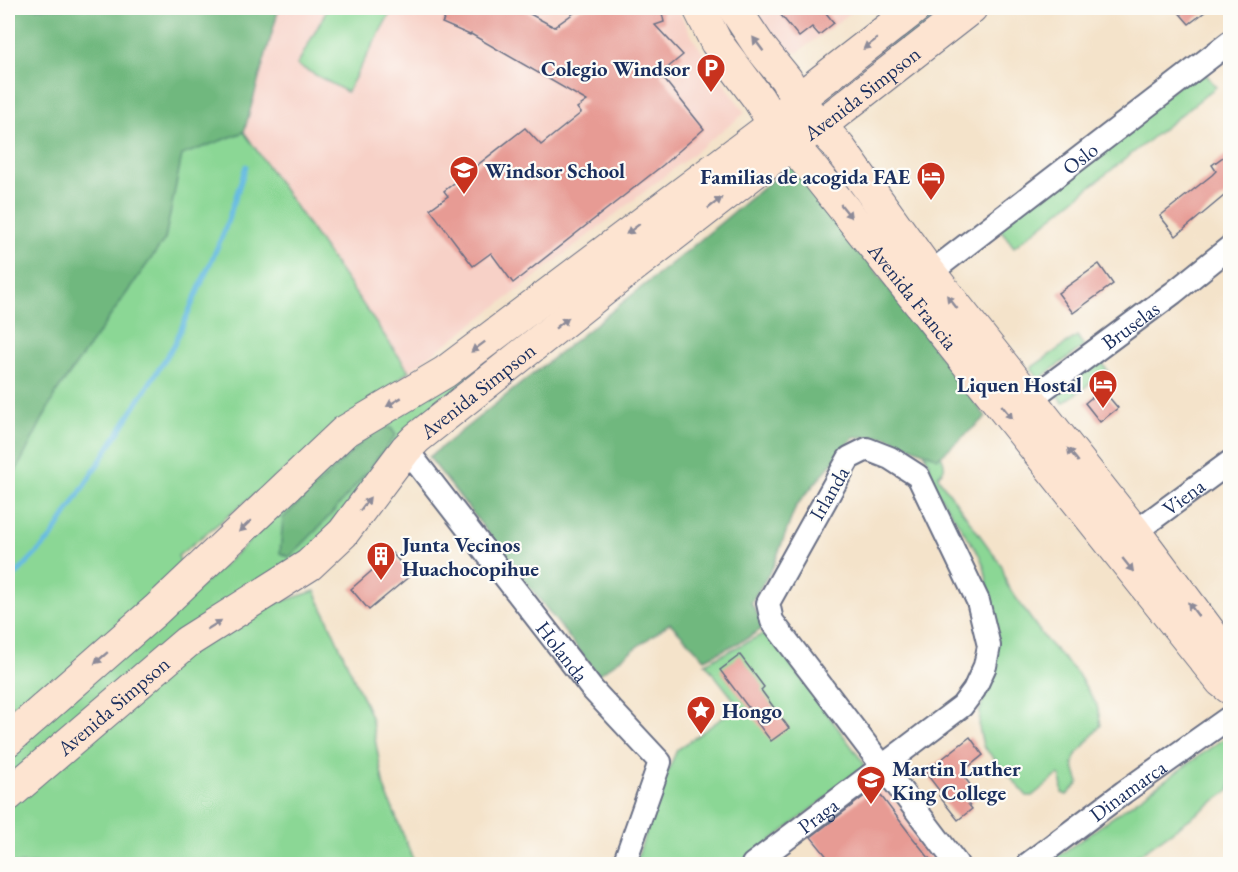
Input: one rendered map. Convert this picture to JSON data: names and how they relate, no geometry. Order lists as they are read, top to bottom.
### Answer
{
  "streets": {
    "main road": ["Avenida Simpson", "Avenida Francia"],
    "street": [
      "Oslo",
      "Bruselas",
      "Irlanda",
      "Viena",
      "Holanda",
      "Dinamarca",
      "Praga"
    ]
  },
  "crossings": [
    ["Avenida Simpson", "Avenida Francia"],
    ["Avenida Simpson", "Holanda"],
    ["Oslo", "Avenida Francia"],
    ["Avenida Francia", "Bruselas"],
    ["Avenida Francia", "Viena"],
    ["Irlanda", "Praga"]
  ],
  "places": {
    "parking": ["Colegio Windsor"],
    "school or university": ["Windsor School", "Martin Luther King College"],
    "hotel": ["Familias de acogida FAE", "Liquen Hostal"],
    "building": ["Junta Vecinos Huachocopihue"],
    "place": ["Hongo"]
  }
}
